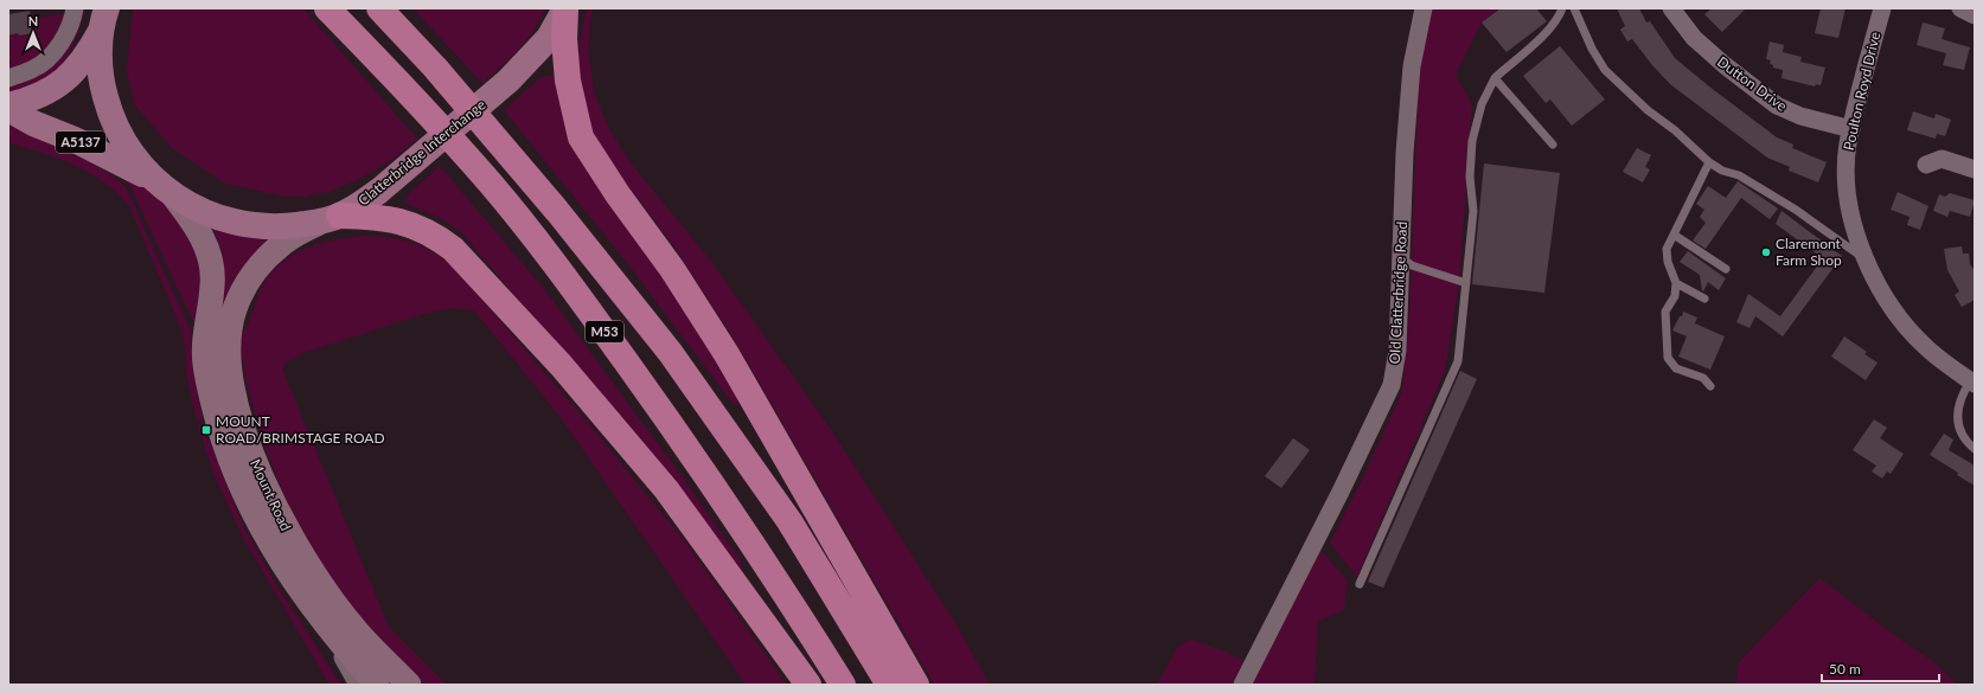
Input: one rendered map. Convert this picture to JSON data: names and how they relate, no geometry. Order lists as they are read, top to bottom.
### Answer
{
  "streets": {
    "highway": ["M53"],
    "main road": ["A5137", "Clatterbridge Interchange", "Mount Road"],
    "street": ["Dutton Drive", "Poulton Royd Drive", "Old Clatterbridge Road"]
  },
  "crossings": [
    ["Dutton Drive", "Poulton Royd Drive"],
    ["A5137", "Clatterbridge Interchange"],
    ["Clatterbridge Interchange", "Mount Road"]
  ],
  "places": {
    "other": ["Claremont Farm Shop"],
    "transit": ["MOUNT ROAD/BRIMSTAGE ROAD"]
  },
  "scale_bar": "50 m",
  "north": "top"
}
